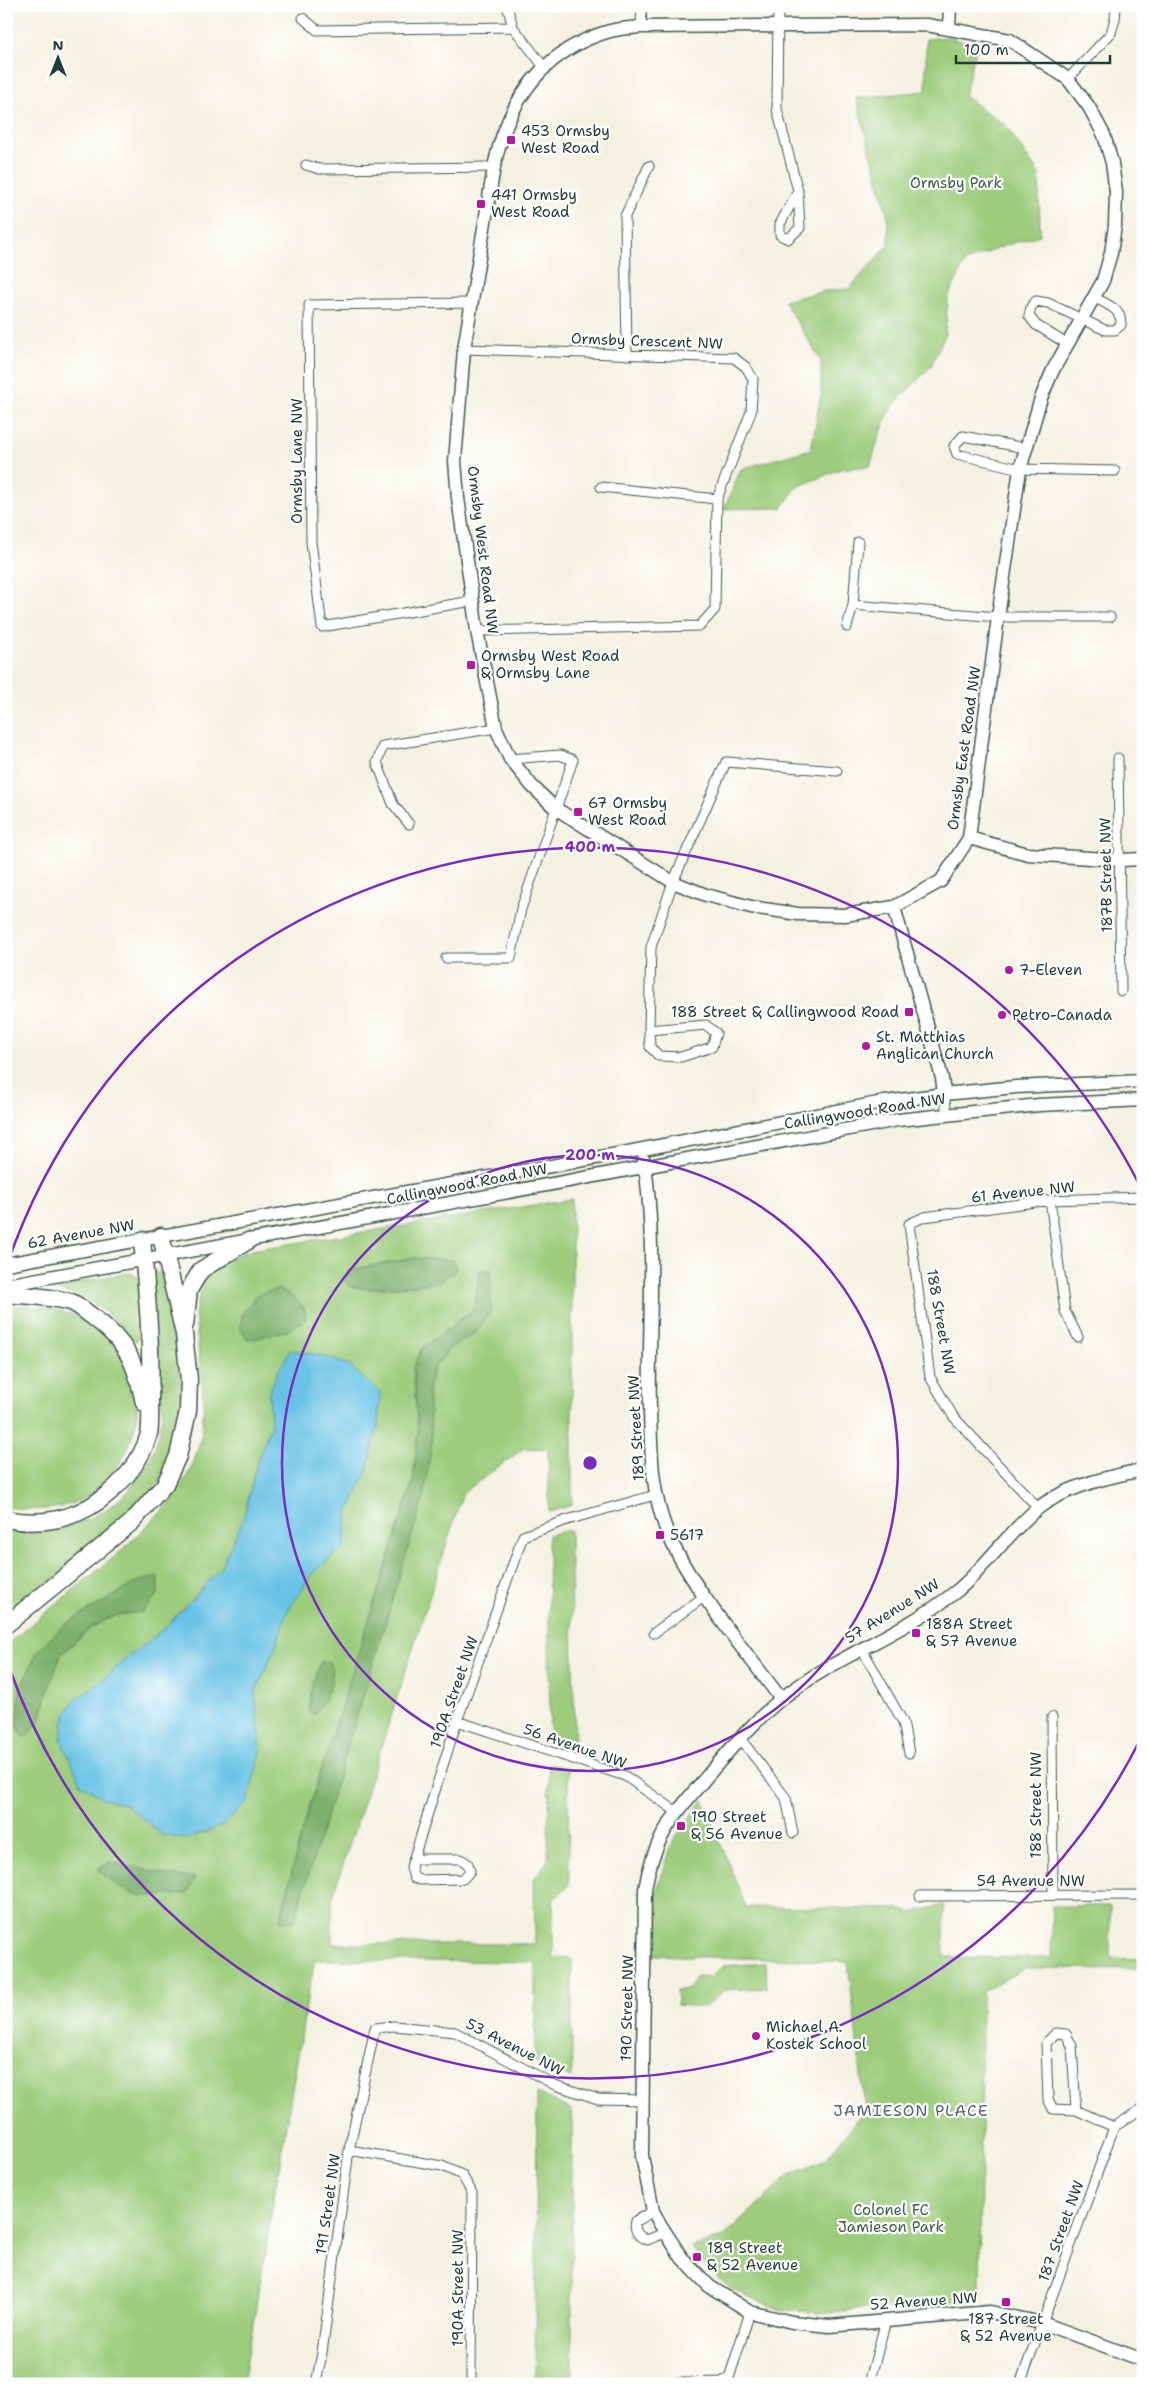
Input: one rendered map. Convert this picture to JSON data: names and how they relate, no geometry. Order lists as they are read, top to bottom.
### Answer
{
  "streets": {
    "street": [
      "Ormsby Crescent NW",
      "Ormsby Lane NW",
      "Ormsby West Road NW",
      "Ormsby East Road NW",
      "187B Street NW",
      "Callingwood Road NW",
      "61 Avenue NW",
      "62 Avenue NW",
      "188 Street NW",
      "189 Street NW",
      "57 Avenue NW",
      "190A Street NW",
      "56 Avenue NW",
      "54 Avenue NW",
      "190 Street NW",
      "53 Avenue NW",
      "191 Street NW",
      "187 Street NW",
      "52 Avenue NW"
    ]
  },
  "crossings": [
    ["Ormsby Crescent NW", "Ormsby West Road NW"],
    ["Ormsby Lane NW", "Ormsby West Road NW"],
    ["Ormsby West Road NW", "Ormsby East Road NW"],
    ["Callingwood Road NW", "62 Avenue NW"],
    ["Callingwood Road NW", "189 Street NW"],
    ["61 Avenue NW", "188 Street NW"],
    ["188 Street NW", "57 Avenue NW"],
    ["188 Street NW", "54 Avenue NW"],
    ["189 Street NW", "57 Avenue NW"],
    ["189 Street NW", "190A Street NW"],
    ["57 Avenue NW", "56 Avenue NW"],
    ["57 Avenue NW", "190 Street NW"],
    ["190A Street NW", "56 Avenue NW"],
    ["190A Street NW", "191 Street NW"],
    ["56 Avenue NW", "190 Street NW"],
    ["190 Street NW", "53 Avenue NW"],
    ["190 Street NW", "52 Avenue NW"],
    ["53 Avenue NW", "191 Street NW"],
    ["187 Street NW", "52 Avenue NW"]
  ],
  "districts": ["JAMIESON PLACE"],
  "parks": ["Ormsby Park", "Colonel FC Jamieson Park"],
  "places": {
    "transit": [
      "453 Ormsby West Road",
      "441 Ormsby West Road",
      "Ormsby West Road & Ormsby Lane",
      "67 Ormsby West Road",
      "188 Street & Callingwood Road",
      "5617",
      "188A Street & 57 Avenue",
      "190 Street & 56 Avenue",
      "189 Street & 52 Avenue",
      "187 Street & 52 Avenue"
    ],
    "other": [
      "7-Eleven",
      "Petro-Canada",
      "St. Matthias Anglican Church",
      "Michael A. Kostek School"
    ]
  },
  "scale_bar": "100 m",
  "north": "top",
  "rings": ["400 m", "200 m"]
}
